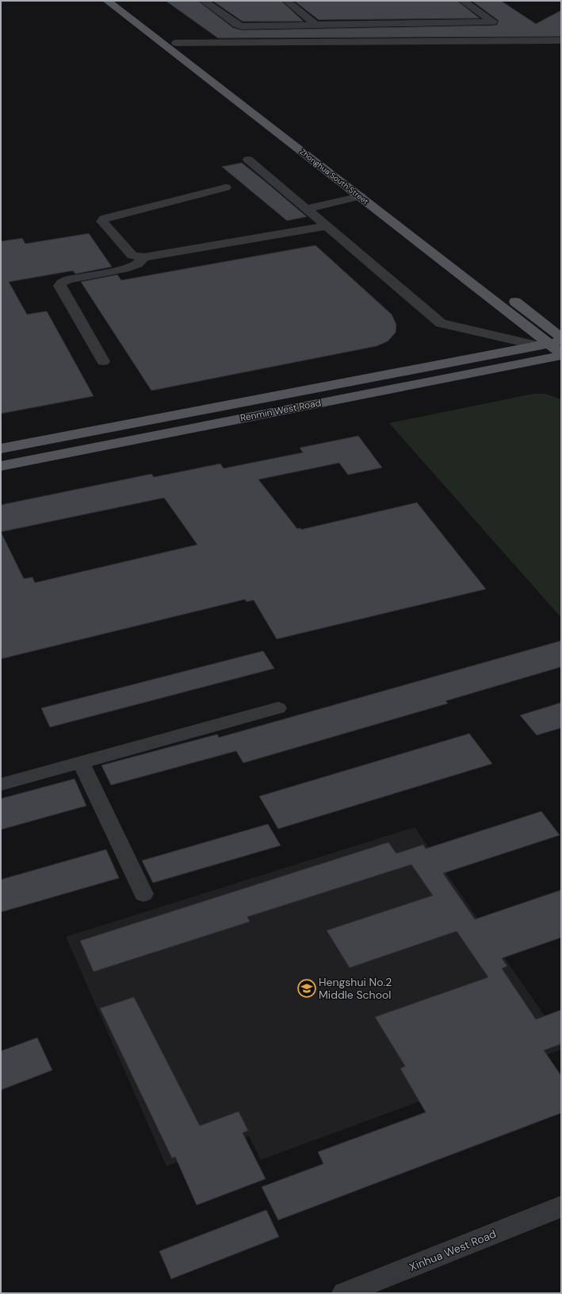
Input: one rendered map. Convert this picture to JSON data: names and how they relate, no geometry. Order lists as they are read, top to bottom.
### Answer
{
  "streets": {
    "main road": ["Zhonghua South Street", "Renmin West Road"],
    "street": ["Xinhua West Road"]
  },
  "crossings": [
    ["Zhonghua South Street", "Renmin West Road"]
  ],
  "places": {
    "school or university": ["Hengshui No.2 Middle School"]
  }
}
